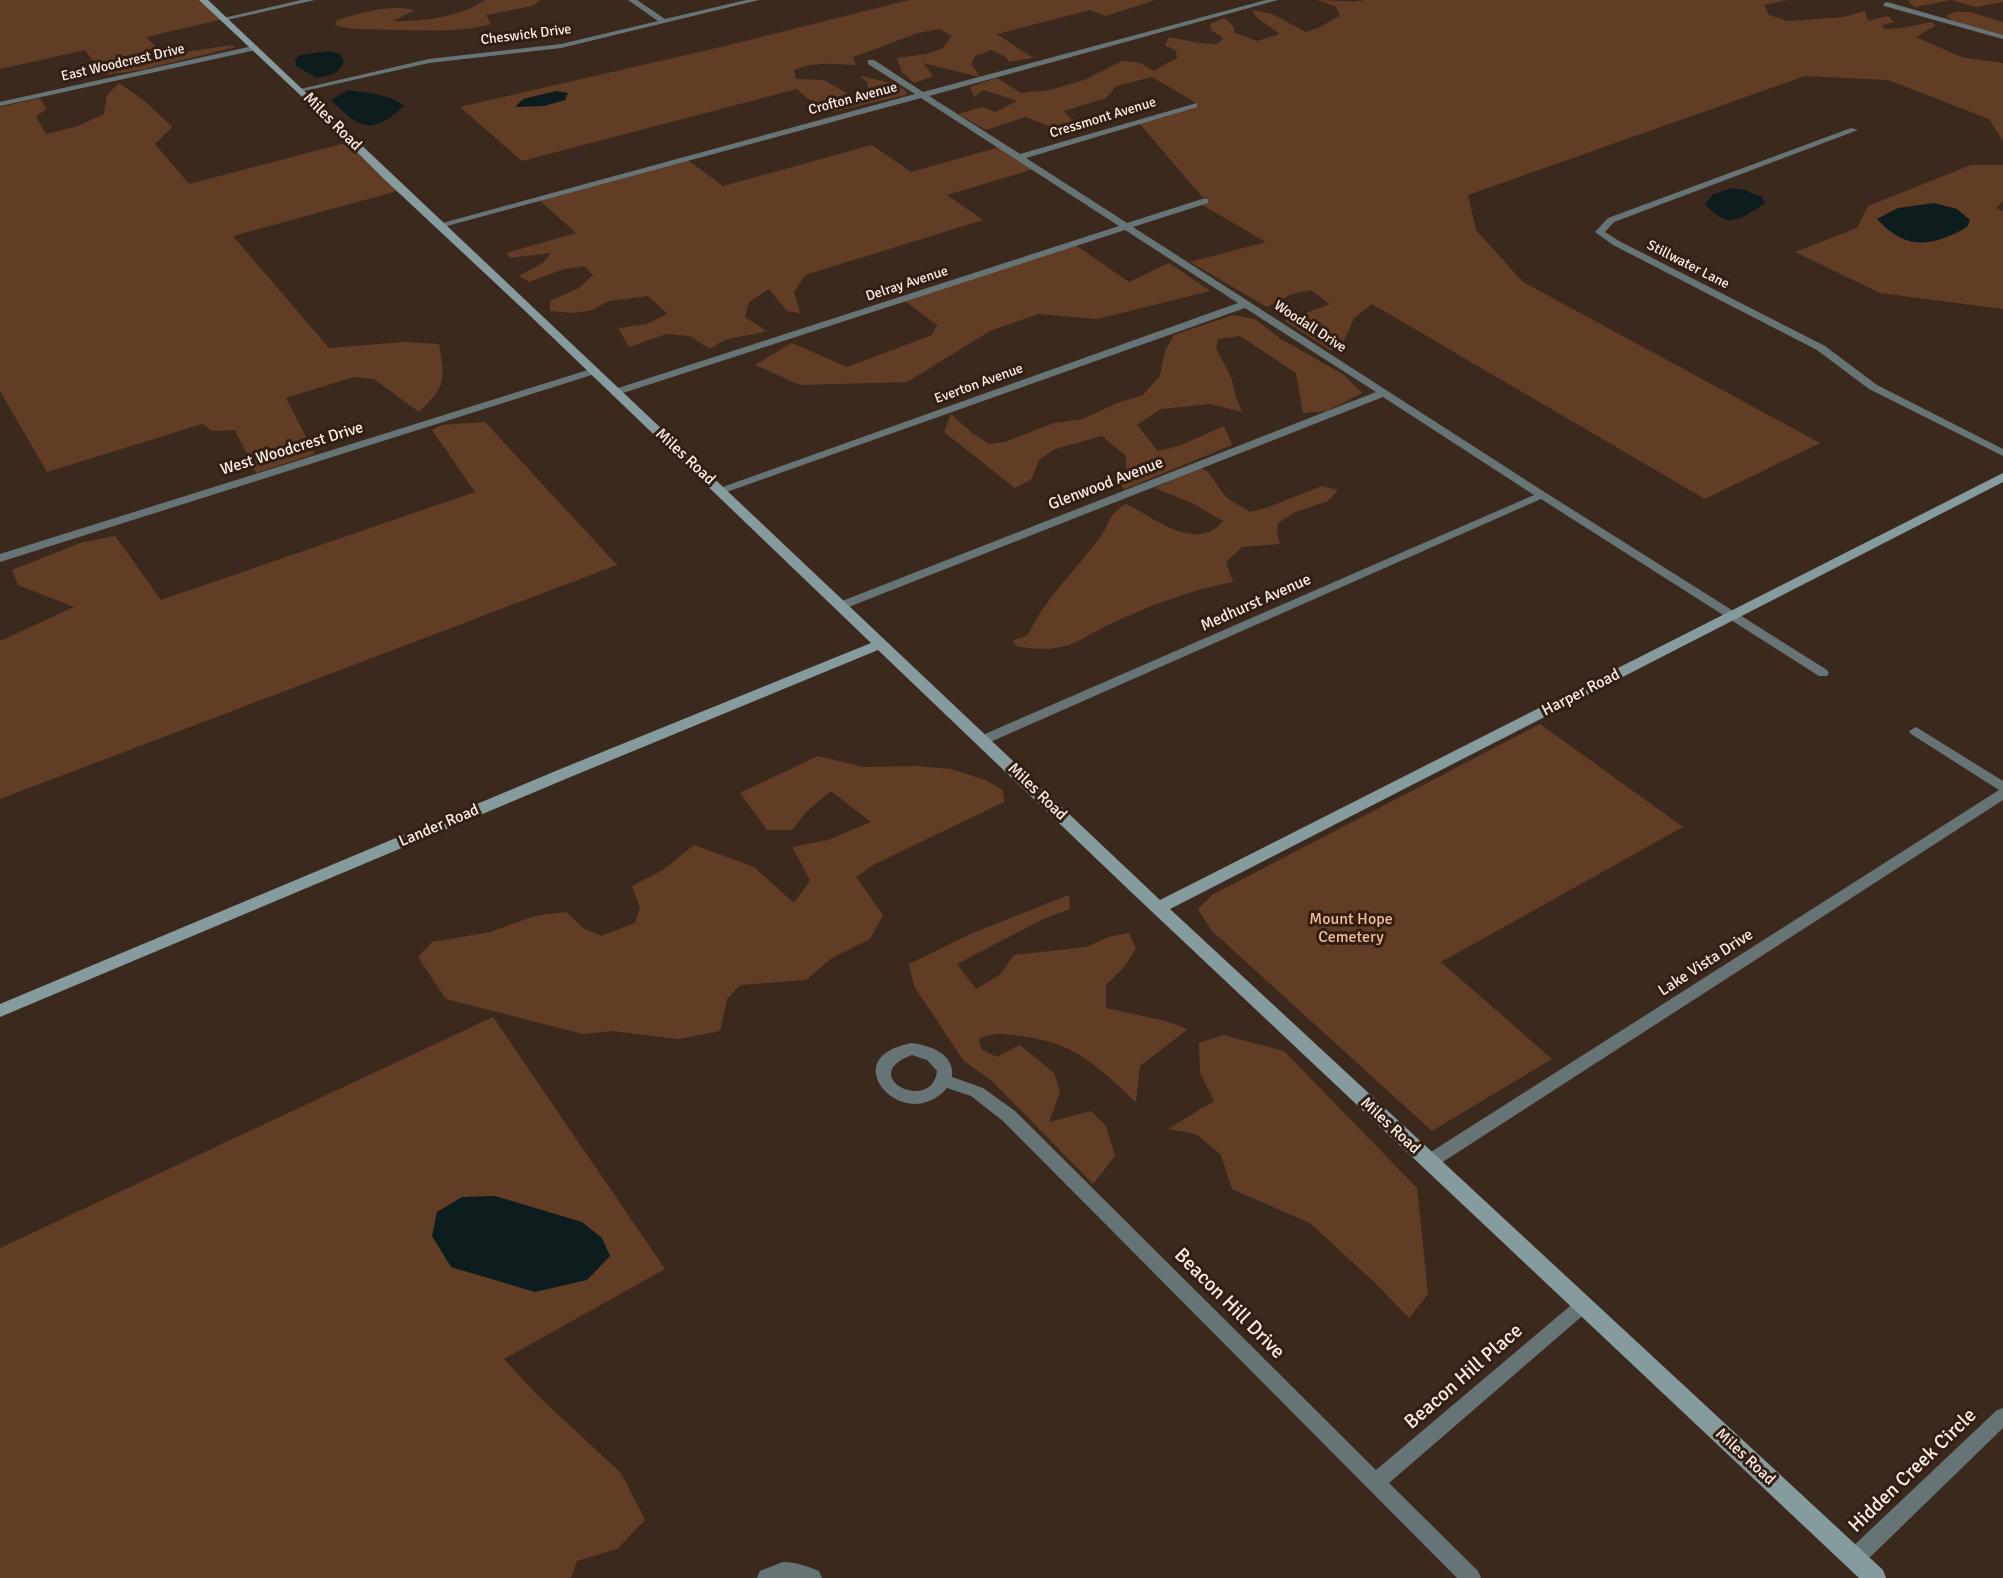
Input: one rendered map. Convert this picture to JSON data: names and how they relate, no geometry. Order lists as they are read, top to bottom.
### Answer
{
  "streets": {
    "main road": ["Miles Road", "Harper Road", "Lander Road"],
    "street": [
      "Cheswick Drive",
      "East Woodcrest Drive",
      "Crofton Avenue",
      "Cressmont Avenue",
      "Stillwater Lane",
      "Delray Avenue",
      "Woodall Drive",
      "Everton Avenue",
      "West Woodcrest Drive",
      "Glenwood Avenue",
      "Medhurst Avenue",
      "Lake Vista Drive",
      "Beacon Hill Drive",
      "Beacon Hill Place",
      "Hidden Creek Circle"
    ]
  },
  "crossings": [
    ["Cheswick Drive", "Miles Road"],
    ["East Woodcrest Drive", "Miles Road"],
    ["Crofton Avenue", "Miles Road"],
    ["Crofton Avenue", "Woodall Drive"],
    ["Cressmont Avenue", "Woodall Drive"],
    ["Miles Road", "Delray Avenue"],
    ["Miles Road", "Everton Avenue"],
    ["Miles Road", "West Woodcrest Drive"],
    ["Miles Road", "Glenwood Avenue"],
    ["Miles Road", "Medhurst Avenue"],
    ["Miles Road", "Harper Road"],
    ["Miles Road", "Lander Road"],
    ["Miles Road", "Lake Vista Drive"],
    ["Miles Road", "Beacon Hill Place"],
    ["Miles Road", "Hidden Creek Circle"],
    ["Delray Avenue", "Woodall Drive"],
    ["Woodall Drive", "Everton Avenue"],
    ["Woodall Drive", "Glenwood Avenue"],
    ["Woodall Drive", "Medhurst Avenue"],
    ["Woodall Drive", "Harper Road"],
    ["Beacon Hill Drive", "Beacon Hill Place"]
  ],
  "parks": ["Mount Hope Cemetery"]
}
